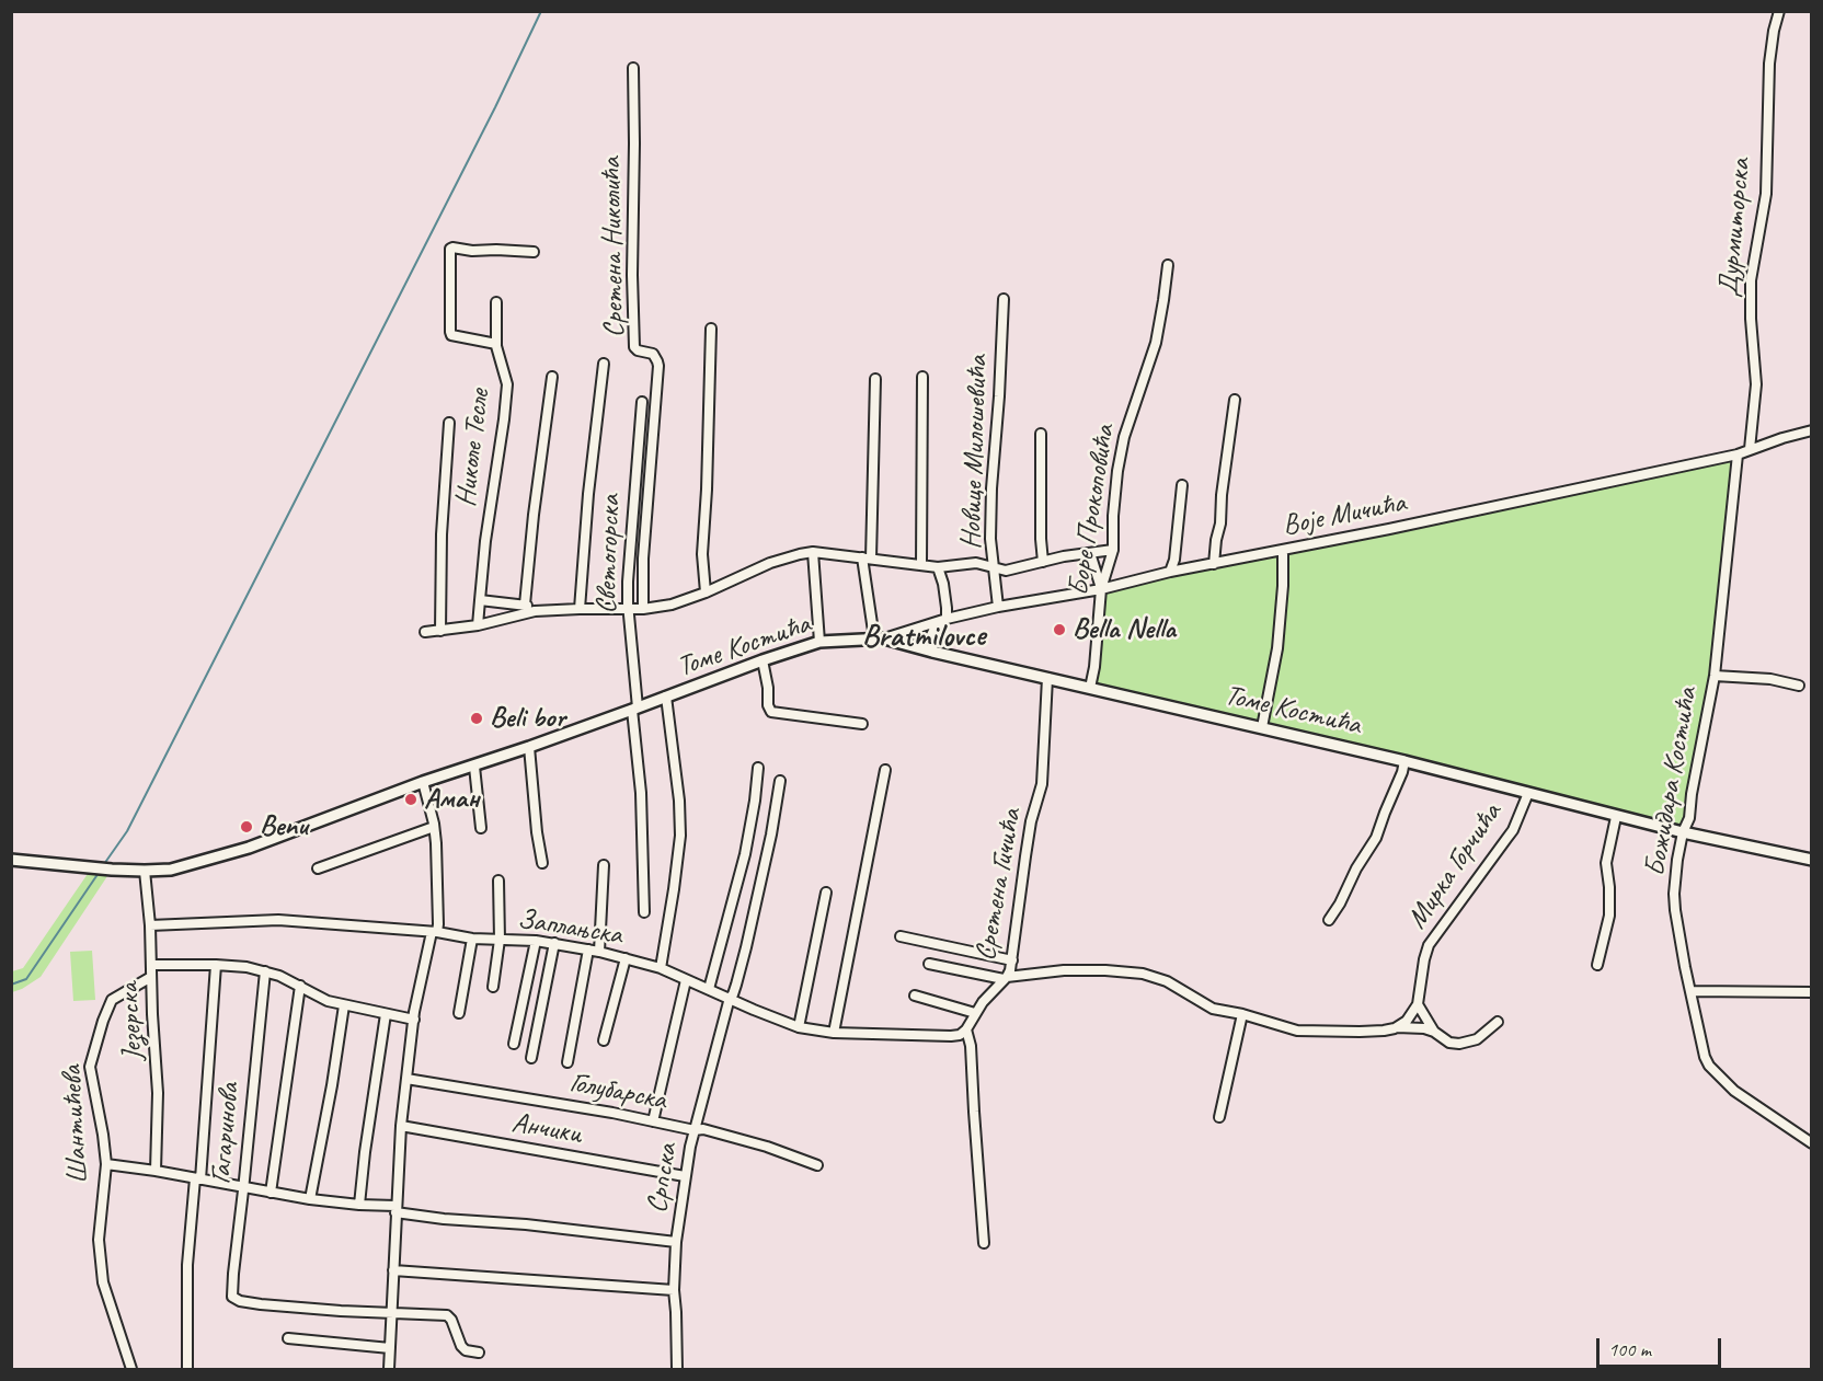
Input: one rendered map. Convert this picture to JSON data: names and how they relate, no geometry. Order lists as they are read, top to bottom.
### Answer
{
  "streets": {
    "street": [
      "Дурмиторска",
      "Сретена Николића",
      "Николе Тесле",
      "Новице Милошевића",
      "Боре Прокоповића",
      "Воје Мичића",
      "Светогорска",
      "Томе Костића",
      "Божидара Костића",
      "Мирка Горчића",
      "Сретена Гичића",
      "Заплањска",
      "Језерска",
      "Голубарска",
      "Шантићева",
      "Анчики",
      "Гагаринова",
      "Српска"
    ]
  },
  "crossings": [
    ["Дурмиторска", "Воје Мичића"],
    ["Новице Милошевића", "Воје Мичића"],
    ["Боре Прокоповића", "Воје Мичића"],
    ["Боре Прокоповића", "Томе Костића"],
    ["Воје Мичића", "Томе Костића"],
    ["Воје Мичића", "Божидара Костића"],
    ["Светогорска", "Томе Костића"],
    ["Томе Костића", "Божидара Костића"],
    ["Томе Костића", "Мирка Горчића"],
    ["Томе Костића", "Сретена Гичића"],
    ["Томе Костића", "Језерска"],
    ["Сретена Гичића", "Заплањска"],
    ["Заплањска", "Језерска"],
    ["Заплањска", "Српска"],
    ["Језерска", "Шантићева"],
    ["Голубарска", "Српска"],
    ["Анчики", "Српска"]
  ],
  "districts": ["Bratmilovce"],
  "places": [
    "Bella Nella",
    "Beli bor",
    "Аман",
    "Benu"
  ],
  "scale_bar": "100 m"
}
